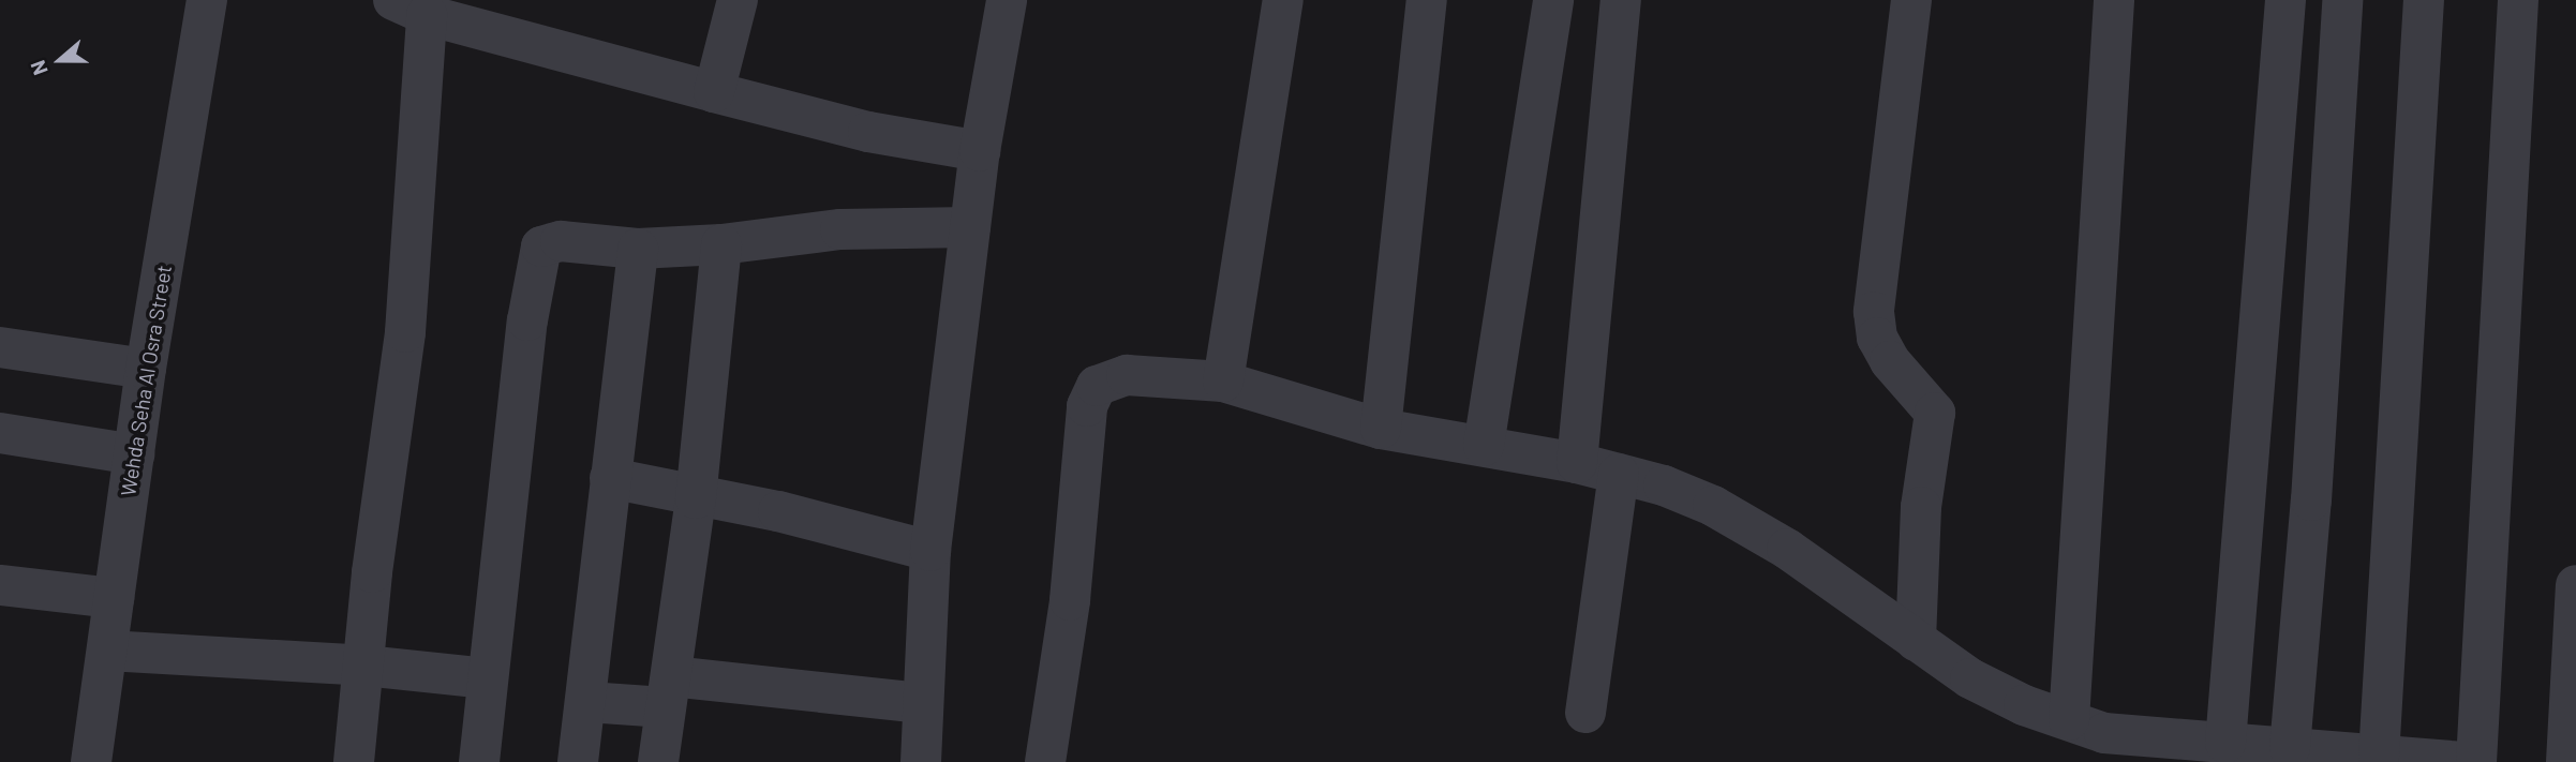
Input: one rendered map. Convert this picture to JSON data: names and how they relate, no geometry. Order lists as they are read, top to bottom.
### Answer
{
  "streets": {
    "street": ["Wehda Seha Al Osra Street"]
  },
  "north": "left"
}
